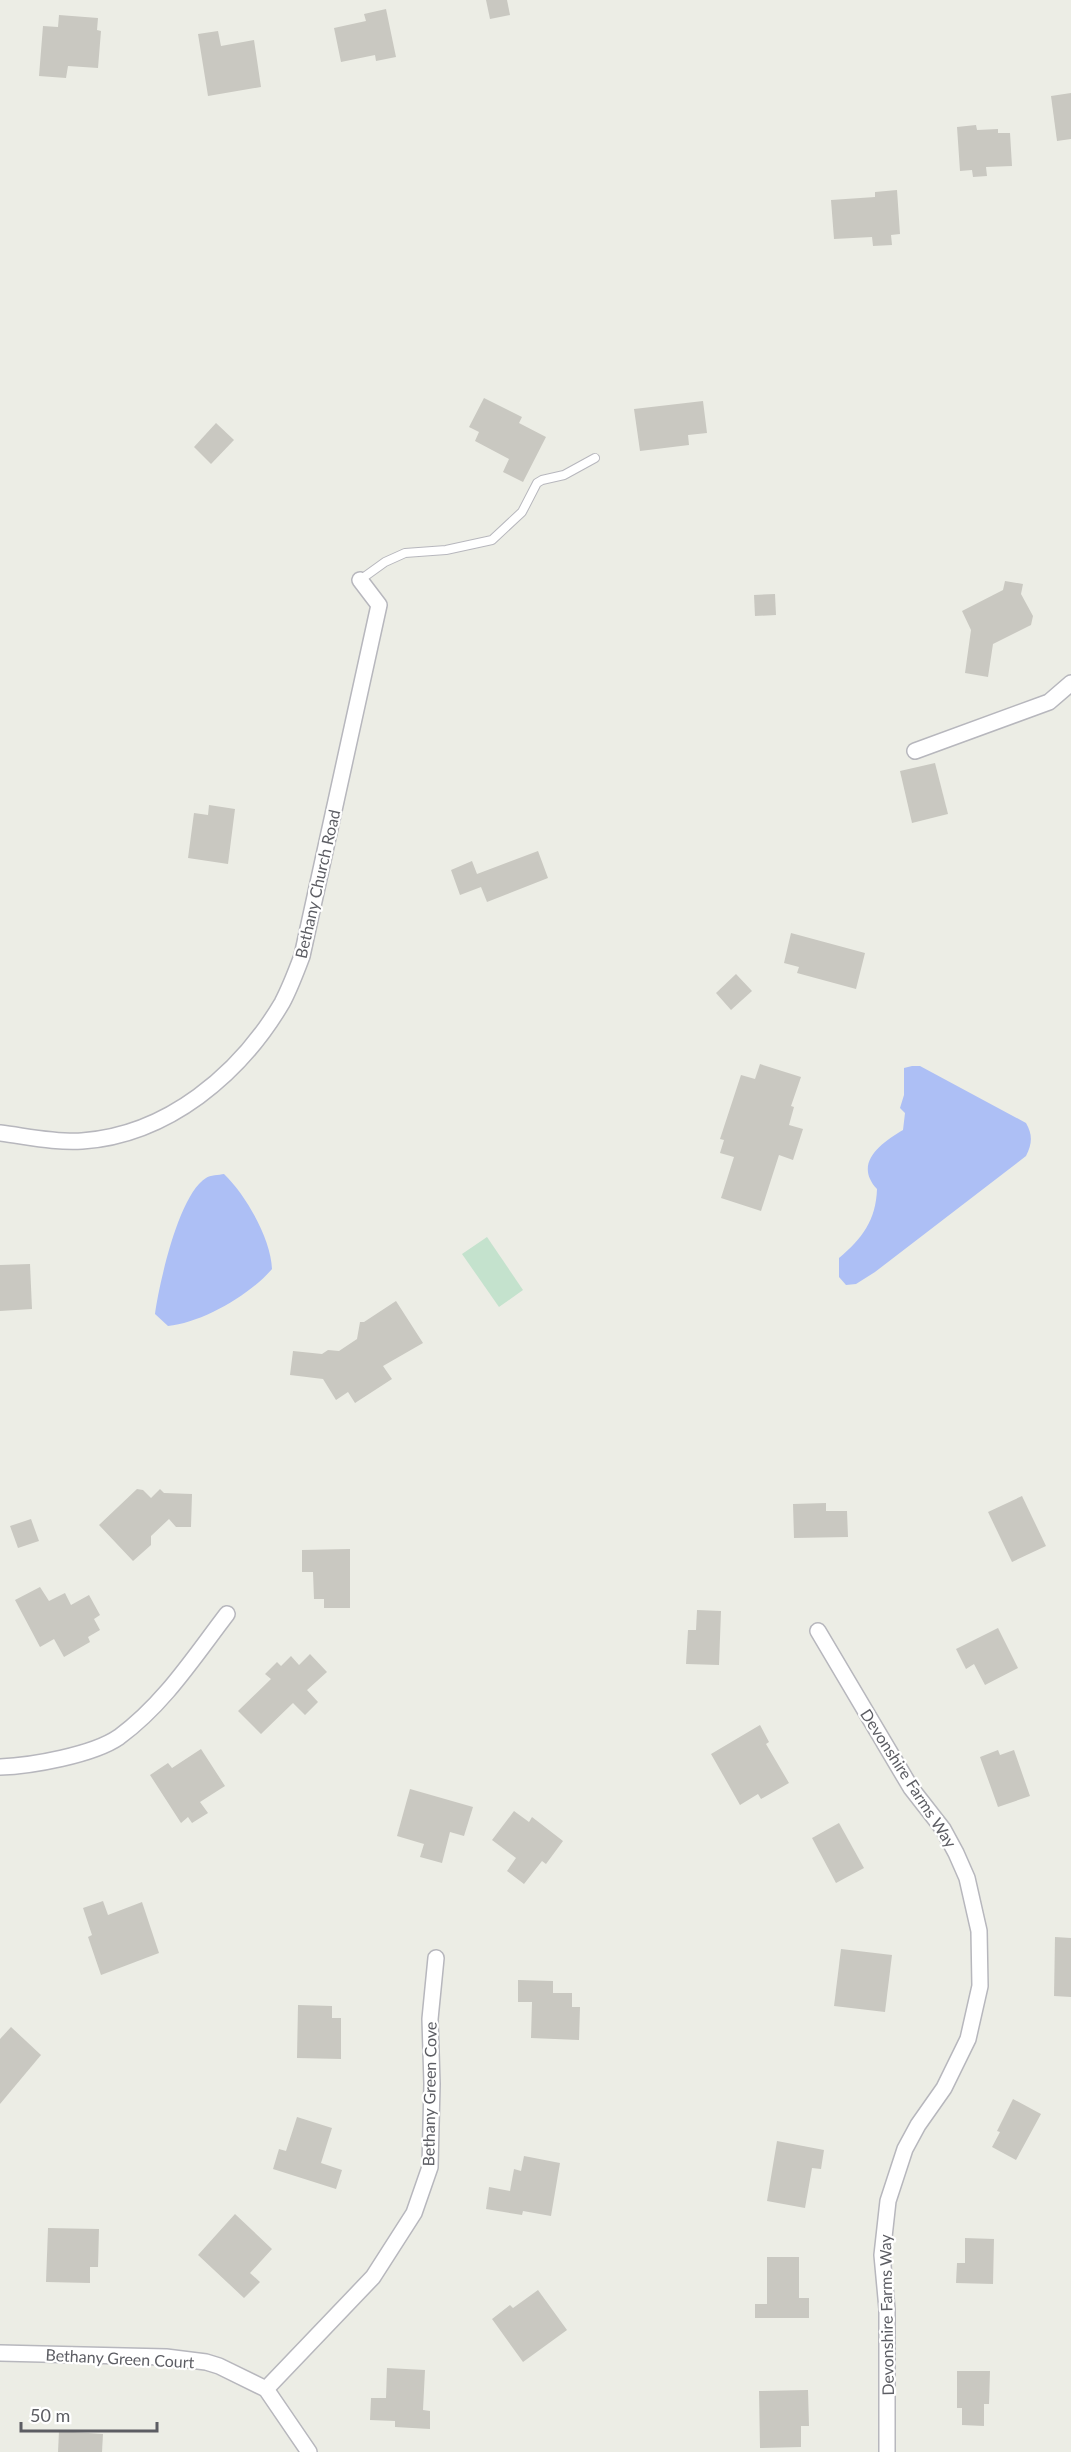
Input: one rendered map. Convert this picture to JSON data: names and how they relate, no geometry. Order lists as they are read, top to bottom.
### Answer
{
  "streets": {
    "street": [
      "Bethany Church Road",
      "Devonshire Farms Way",
      "Bethany Green Cove",
      "Bethany Green Court"
    ]
  },
  "crossings": [
    ["Bethany Green Cove", "Bethany Green Court"]
  ],
  "scale_bar": "50 m"
}
